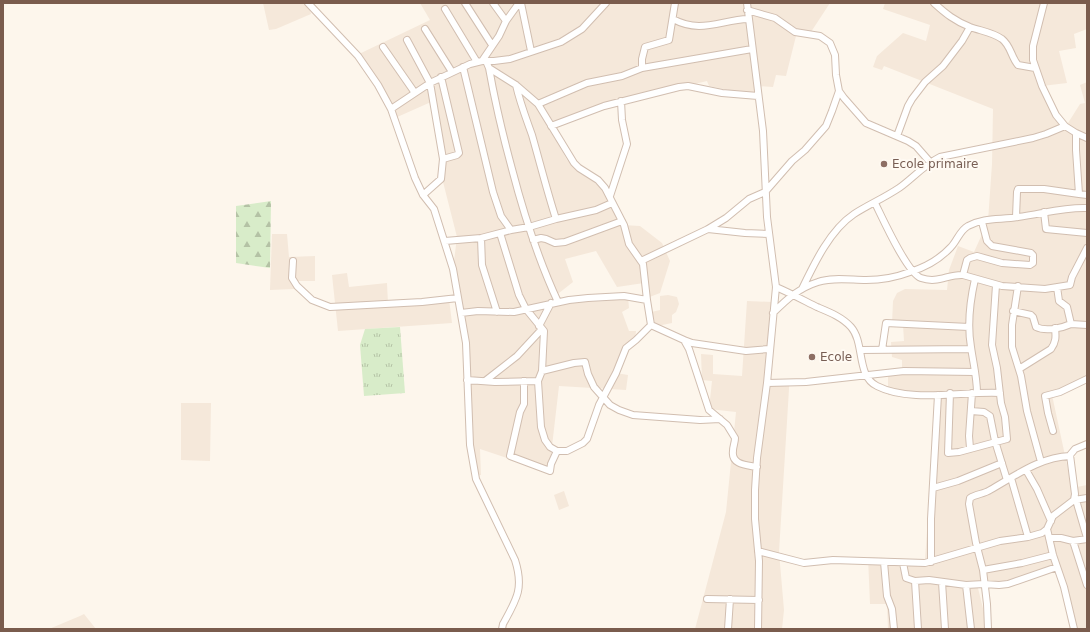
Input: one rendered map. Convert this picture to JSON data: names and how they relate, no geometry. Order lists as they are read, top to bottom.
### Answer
{
  "places": ["Ecole primaire", "Ecole"]
}
